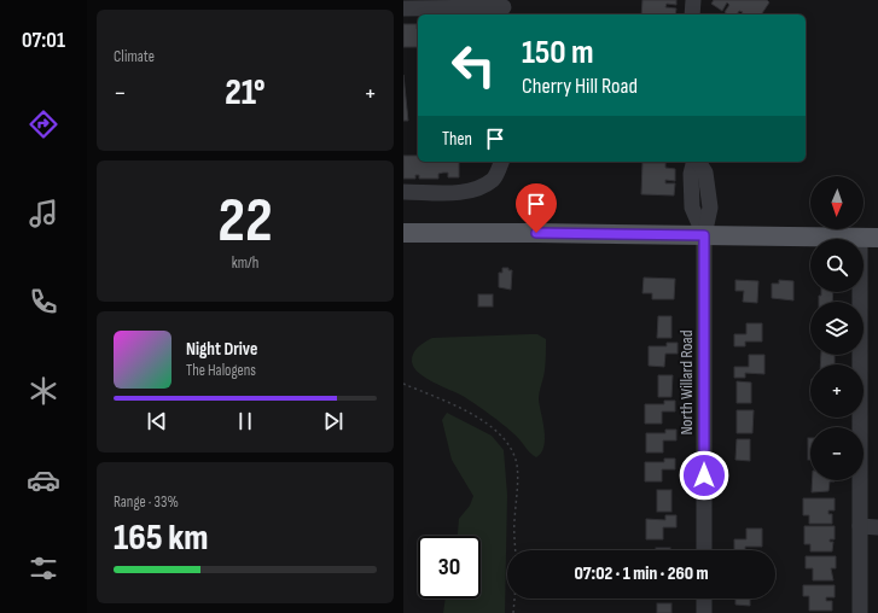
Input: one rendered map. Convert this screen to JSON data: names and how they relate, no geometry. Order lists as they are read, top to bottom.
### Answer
{
  "streets": {
    "street": ["North Willard Road"]
  },
  "north": "bottom",
  "page": {
    "tabs": "07:01",
    "tile": [
      "Climate",
      ["22", "km/h"],
      ["Range · 33%", "165 km"]
    ],
    "turn": ["150 m", "Cherry Hill Road"],
    "heat": ["−", "21°", "+"],
    "then": "Then",
    "map_buttons": ["+", "−"],
    "song": ["Night Drive", "The Halogens"],
    "limit": "30",
    "trip": "07:02 · 1 min · 260 m"
  }
}
